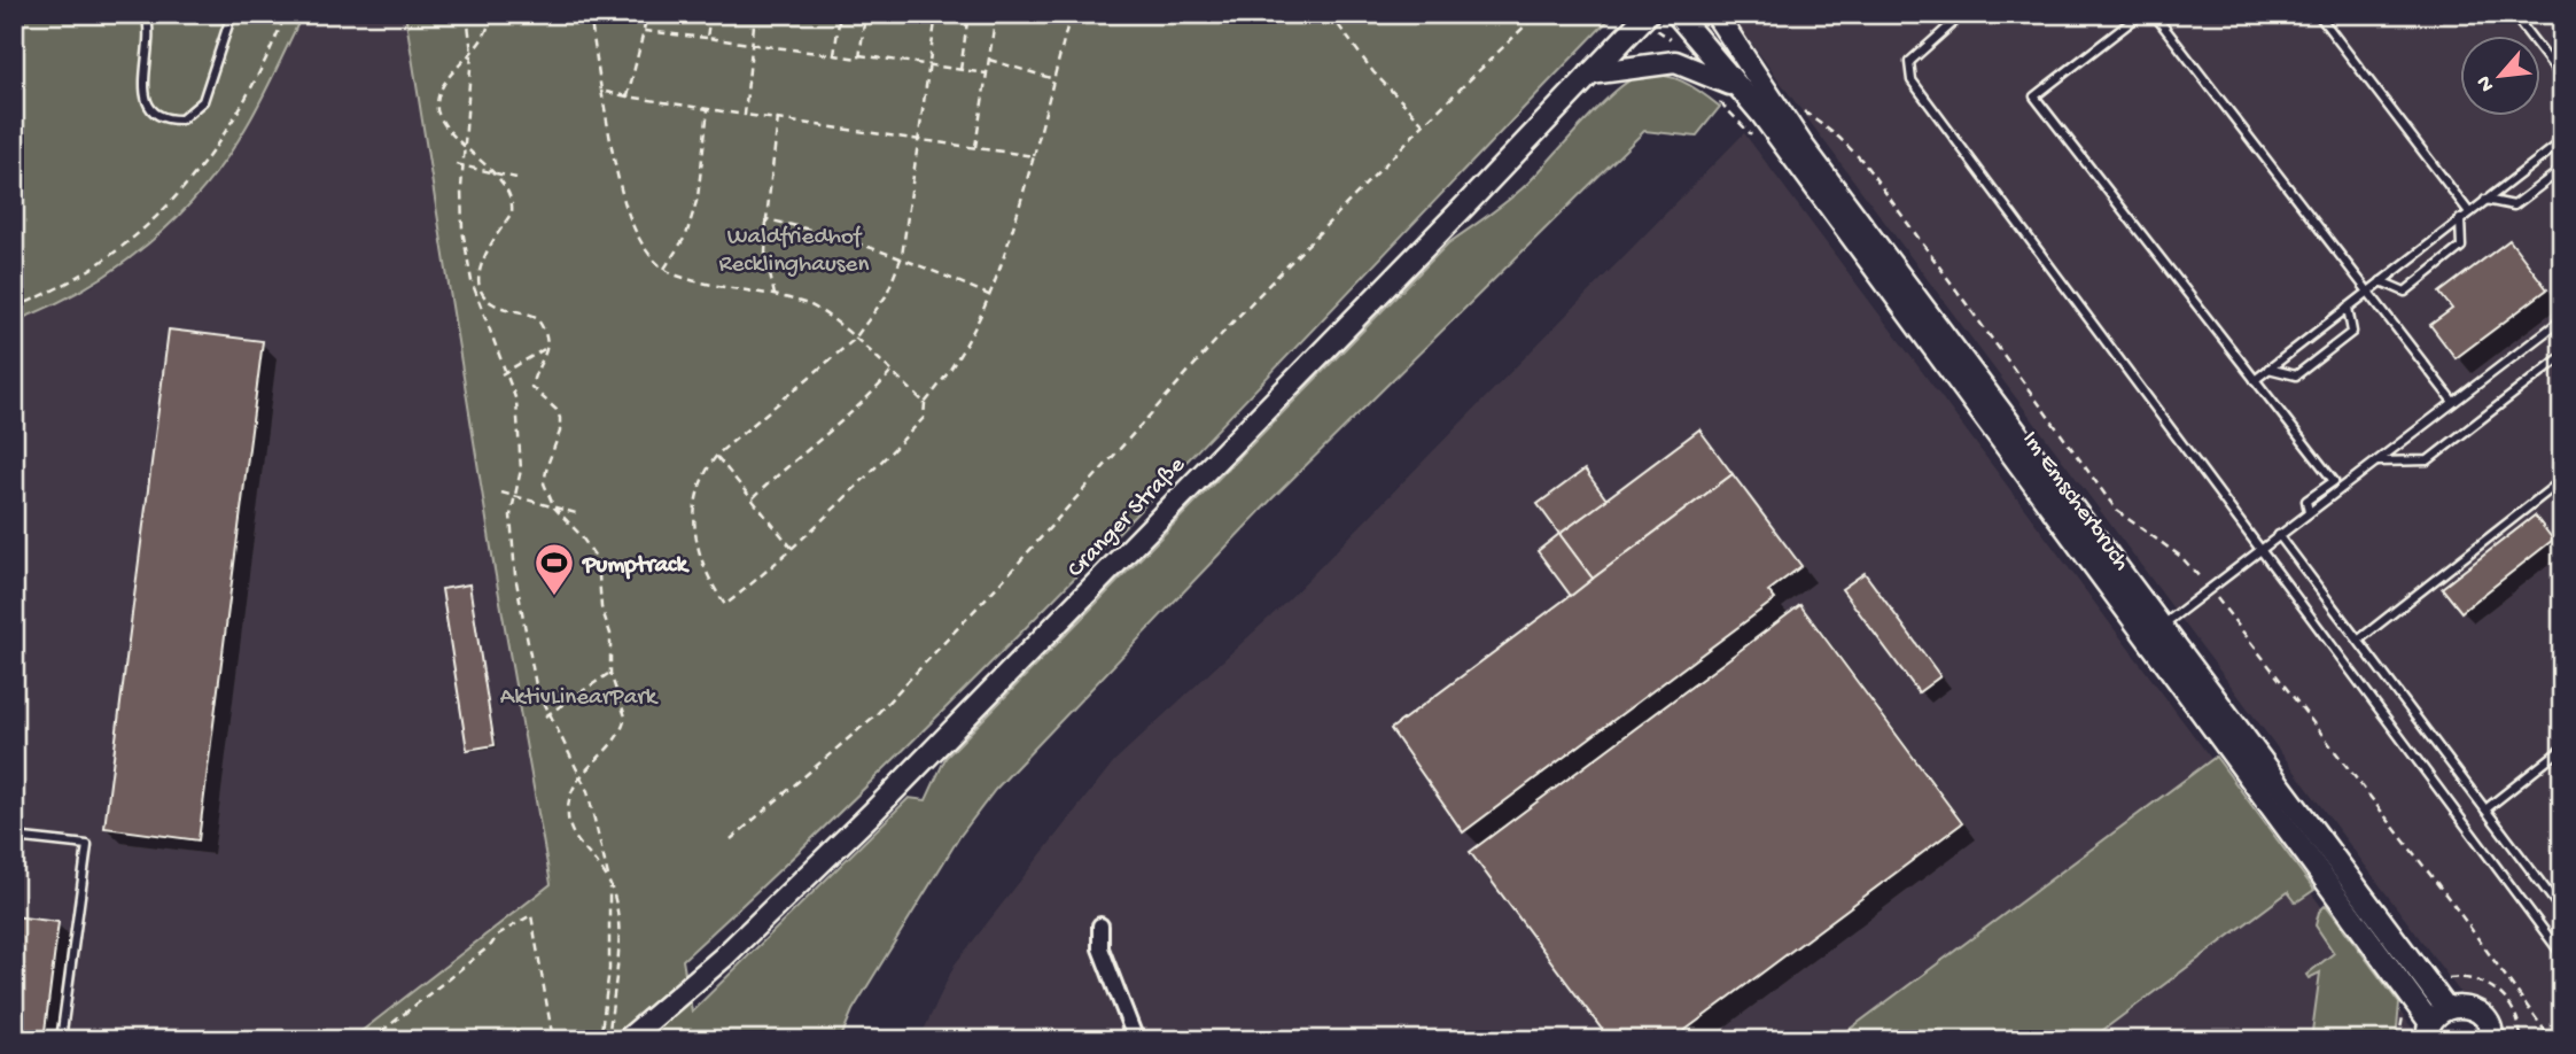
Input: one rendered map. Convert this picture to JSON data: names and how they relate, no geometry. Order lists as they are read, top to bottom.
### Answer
{
  "streets": {
    "main road": ["Im Emscherbruch", "Cranger Straße"]
  },
  "parks": ["Waldfriedhof Recklinghausen", "AktivLinearPark"],
  "places": {
    "sports": ["Pumptrack"]
  },
  "north": "bottom left"
}
